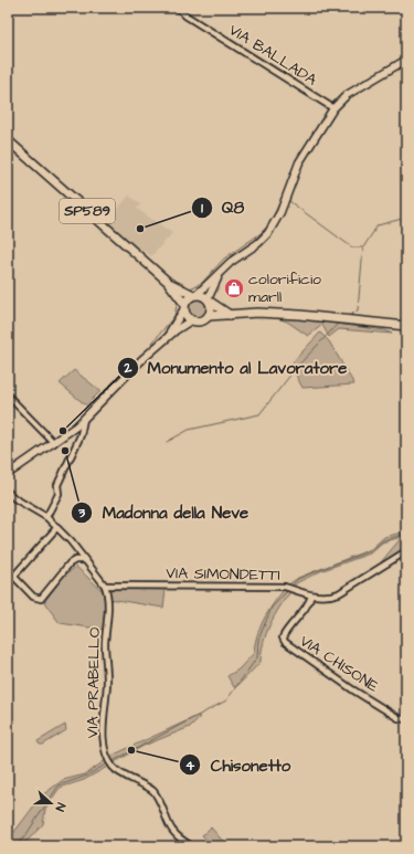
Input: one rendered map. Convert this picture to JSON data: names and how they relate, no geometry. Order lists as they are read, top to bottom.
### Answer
{
  "streets": {
    "main road": ["SP589"],
    "street": [
      "VIA BALLADA",
      "VIA SIMONDETTI",
      "VIA CHISONE",
      "VIA PRABELLO"
    ]
  },
  "crossings": [
    ["VIA SIMONDETTI", "VIA CHISONE"],
    ["VIA SIMONDETTI", "VIA PRABELLO"]
  ],
  "places": {
    "other": [
      "Q8",
      "Monumento al Lavoratore",
      "Madonna della Neve",
      "Chisonetto"
    ],
    "shop": ["colorificio marll"]
  },
  "north": "right"
}
